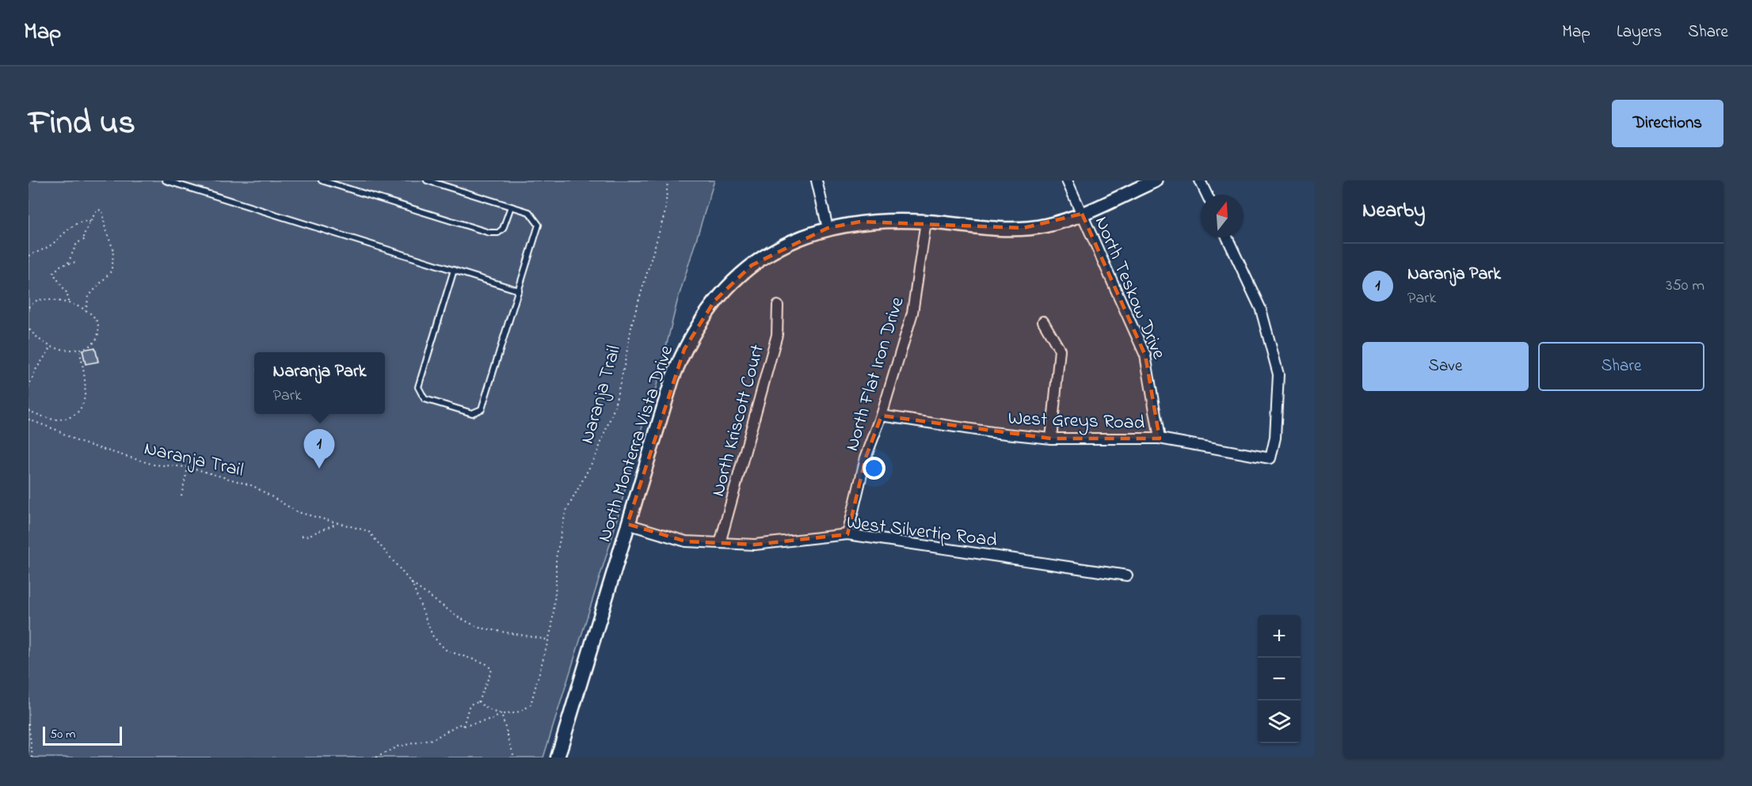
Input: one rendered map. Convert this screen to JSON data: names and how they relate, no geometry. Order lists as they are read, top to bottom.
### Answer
{
  "streets": {
    "street": [
      "North Teskow Drive",
      "North Flat Iron Drive",
      "West Greys Road",
      "North Kriscott Court",
      "North Monterra Vista Drive",
      "West Silvertip Road"
    ],
    "path": ["Naranja Trail"]
  },
  "crossings": [
    ["North Teskow Drive", "West Greys Road"],
    ["North Teskow Drive", "North Monterra Vista Drive"],
    ["North Flat Iron Drive", "West Greys Road"],
    ["North Flat Iron Drive", "North Monterra Vista Drive"],
    ["North Flat Iron Drive", "West Silvertip Road"],
    ["North Kriscott Court", "West Silvertip Road"],
    ["North Monterra Vista Drive", "West Silvertip Road"]
  ],
  "scale_bar": "50 m",
  "north": "top",
  "page": {
    "header": "Map",
    "nav": ["Map", "Layers", "Share"],
    "title": "Find us",
    "buttons": [
      "Directions",
      ["Save", "Share"]
    ],
    "heading": "Nearby",
    "list": [
      {
        "mark": "1",
        "name": "Naranja Park",
        "note": "Park",
        "value": "350 m"
      }
    ],
    "popup": ["Naranja Park", "Park"],
    "pins": "1",
    "map_buttons": ["+", "−"],
    "scale": "50 m"
  }
}
